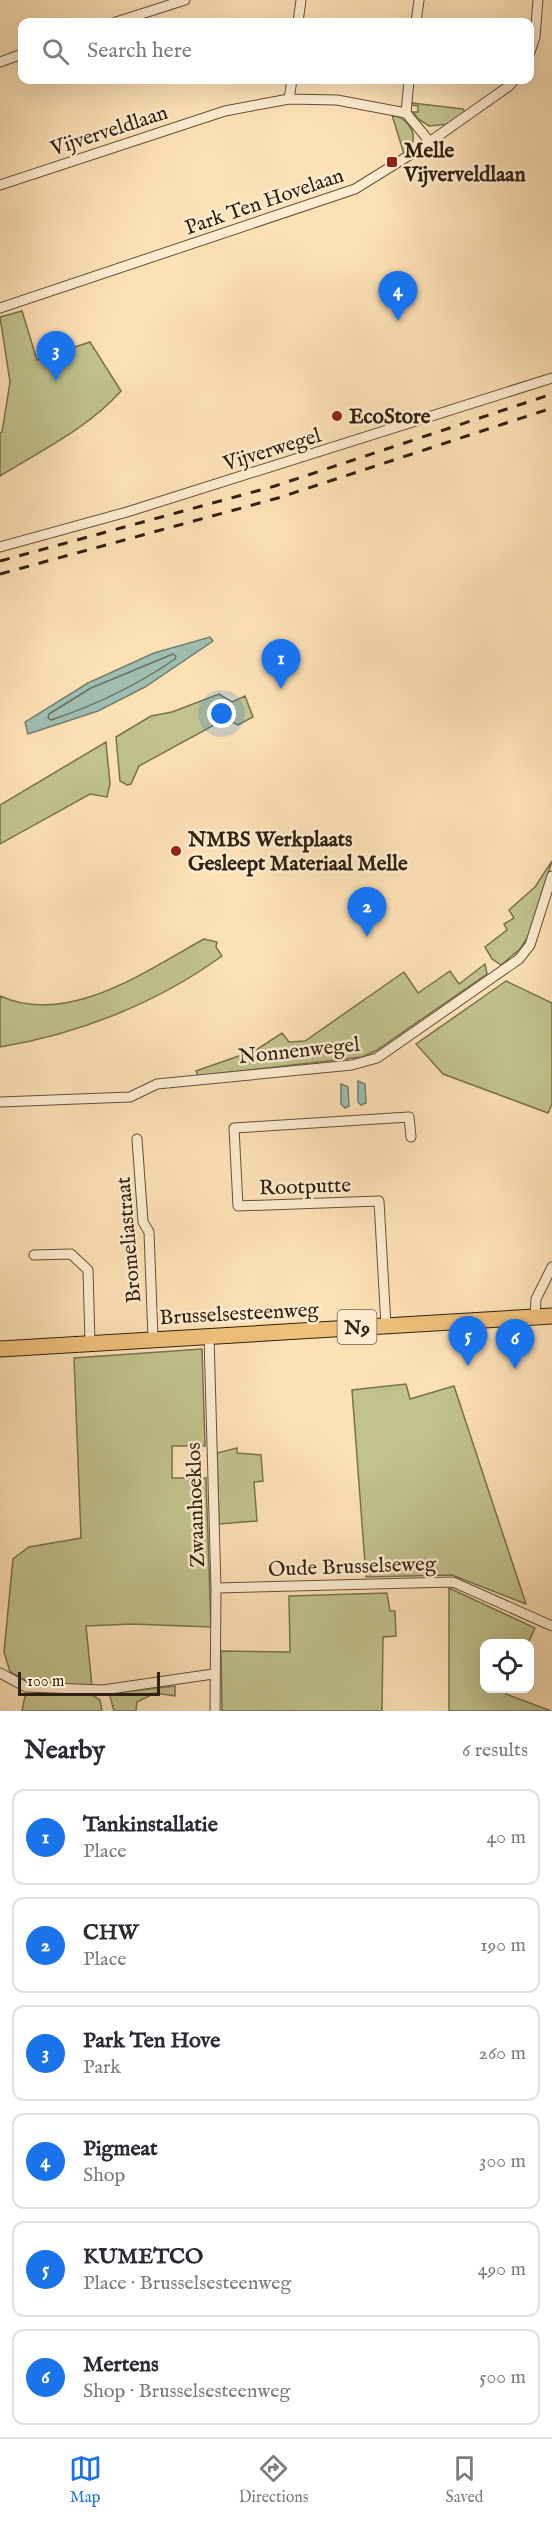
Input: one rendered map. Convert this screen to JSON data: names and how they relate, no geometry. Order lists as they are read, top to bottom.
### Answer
{
  "streets": {
    "main road": ["Brusselsesteenweg", "N9"],
    "street": [
      "Vijverveldlaan",
      "Park Ten Hovelaan",
      "Vijverwegel",
      "Nonnenwegel",
      "Rootputte",
      "Bromeliastraat",
      "Zwaanhoeklos",
      "Oude Brusselseweg"
    ]
  },
  "crossings": [
    ["Rootputte", "Brusselsesteenweg"],
    ["Bromeliastraat", "Brusselsesteenweg"],
    ["Brusselsesteenweg", "Zwaanhoeklos"],
    ["Zwaanhoeklos", "Oude Brusselseweg"]
  ],
  "places": {
    "transit": ["Melle Vijverveldlaan"],
    "other": ["EcoStore", "NMBS Werkplaats Gesleept Materiaal Melle"]
  },
  "scale_bar": "100 m",
  "page": {
    "search": "Search here",
    "pins": [
      "4",
      "3",
      "1",
      "2",
      "5",
      "6"
    ],
    "scale": "100 m",
    "heading": ["Nearby", "6 results"],
    "list": [
      {
        "mark": "1",
        "name": "Tankinstallatie",
        "note": "Place",
        "value": "40 m"
      },
      {
        "mark": "2",
        "name": "CHW",
        "note": "Place",
        "value": "190 m"
      },
      {
        "mark": "3",
        "name": "Park Ten Hove",
        "note": "Park",
        "value": "260 m"
      },
      {
        "mark": "4",
        "name": "Pigmeat",
        "note": "Shop",
        "value": "300 m"
      },
      {
        "mark": "5",
        "name": "KUMETCO",
        "note": "Place · Brusselsesteenweg",
        "value": "490 m"
      },
      {
        "mark": "6",
        "name": "Mertens",
        "note": "Shop · Brusselsesteenweg",
        "value": "500 m"
      }
    ],
    "nav": ["Map", "Directions", "Saved"]
  }
}
